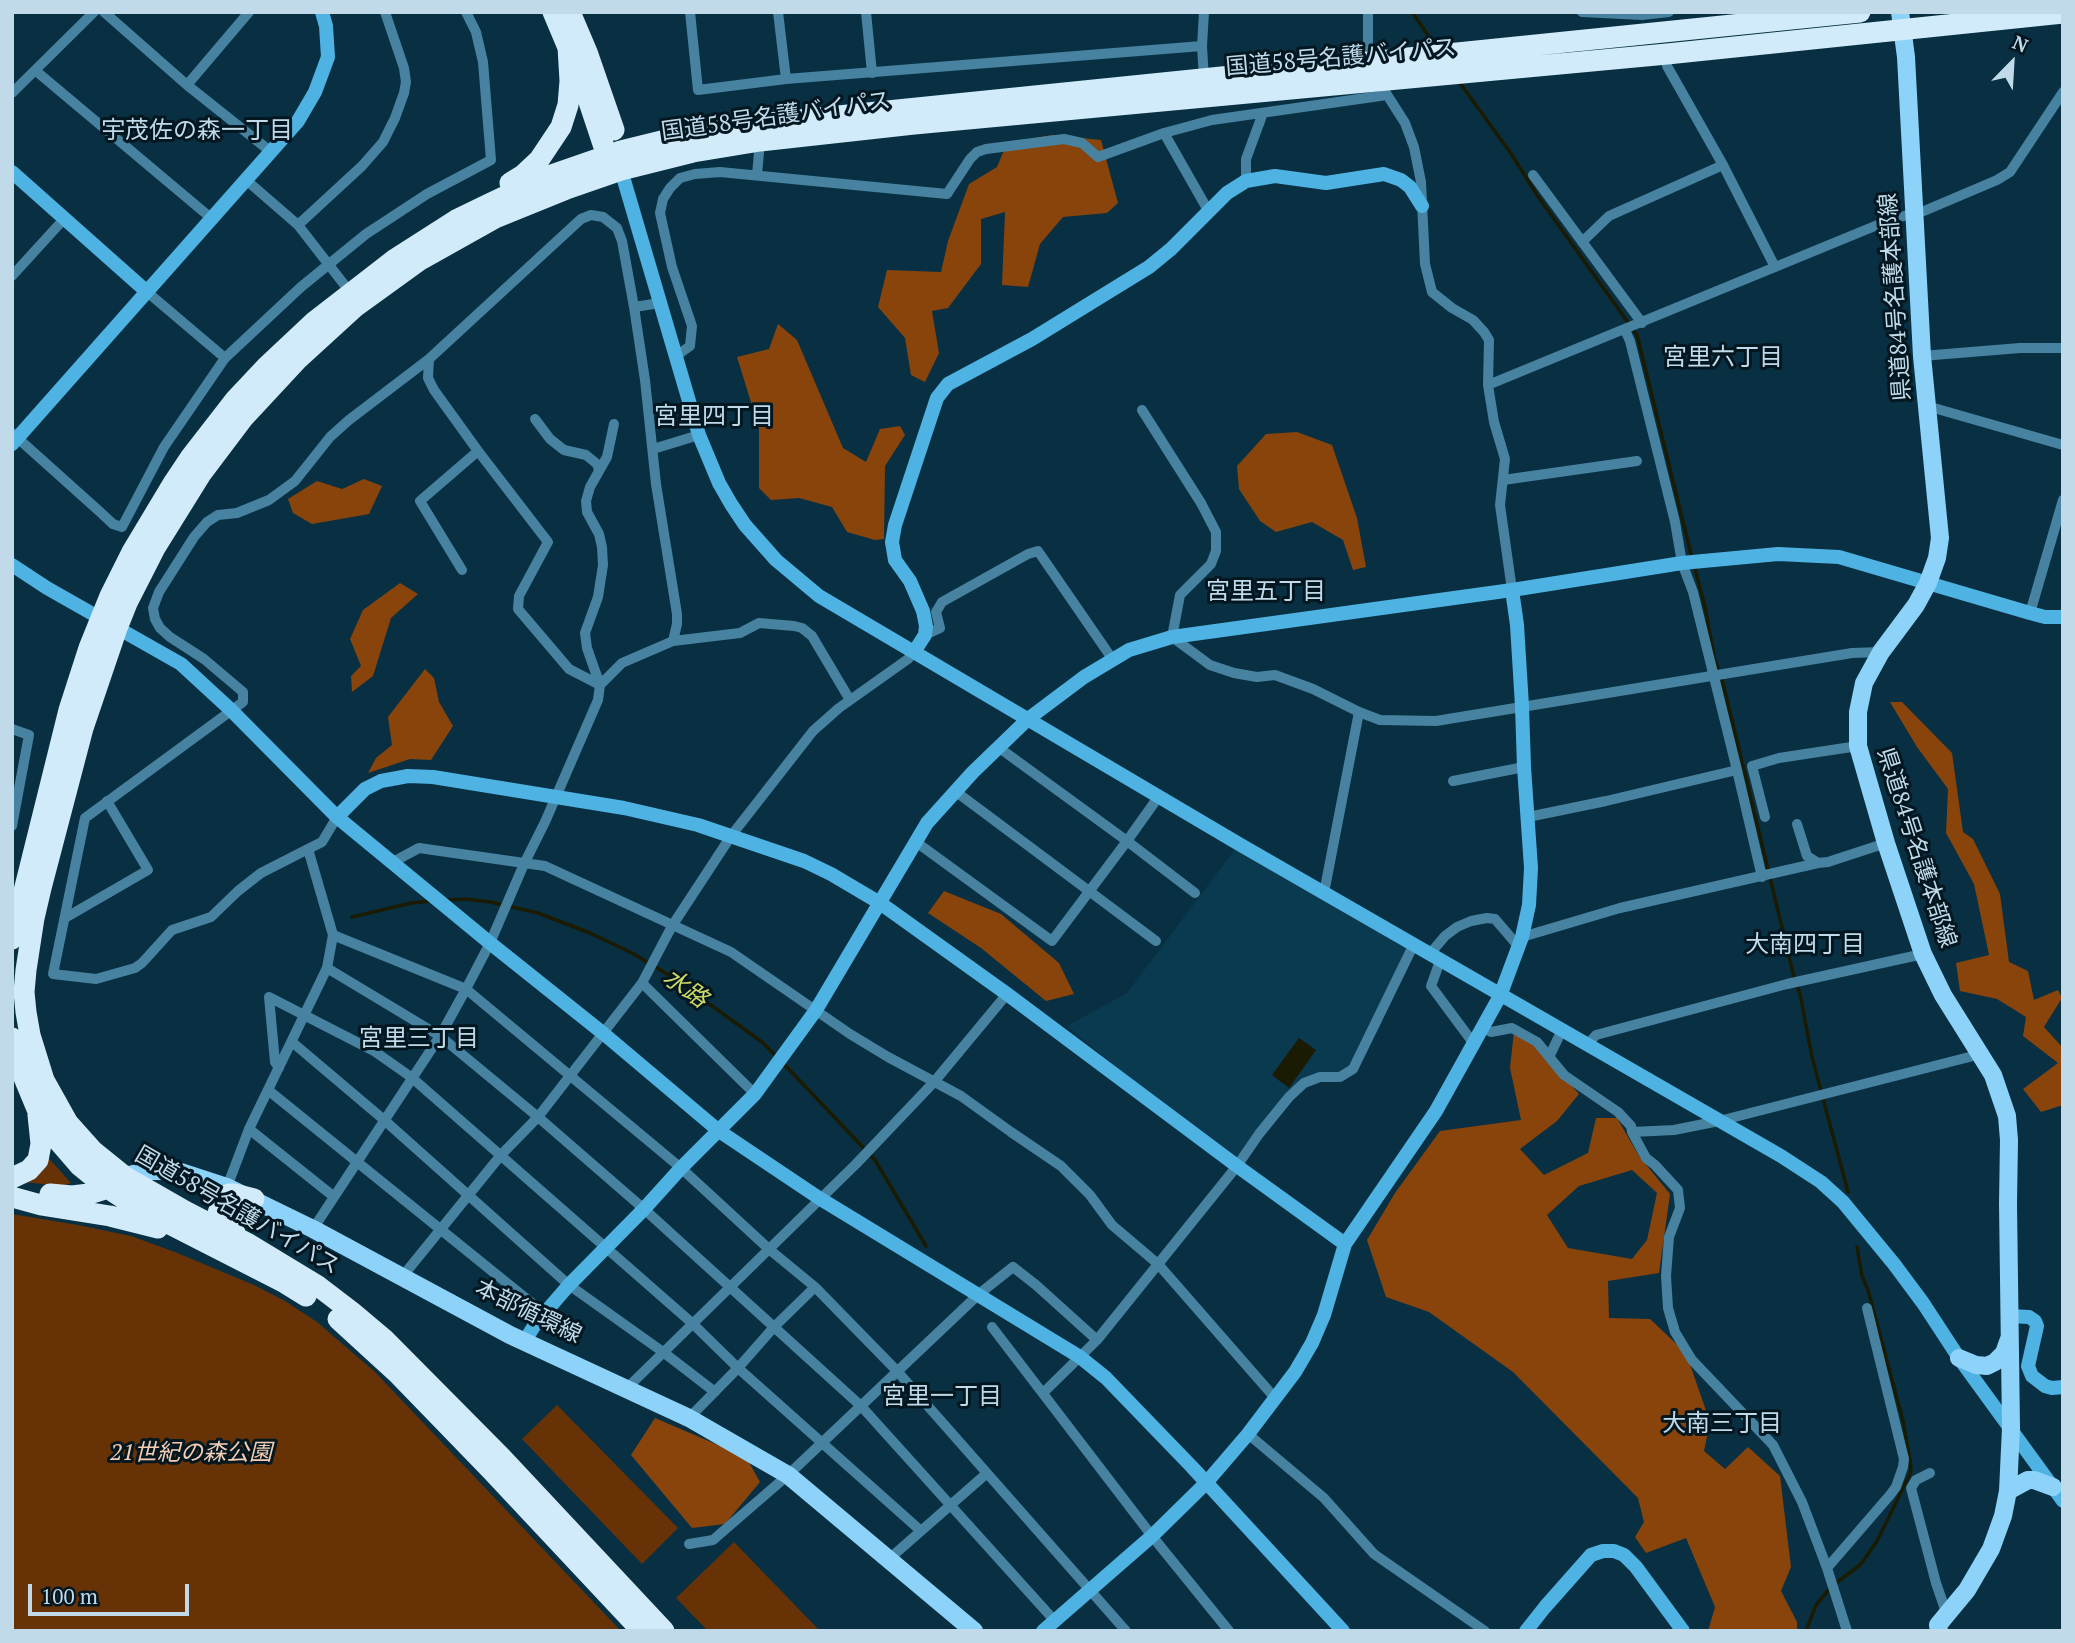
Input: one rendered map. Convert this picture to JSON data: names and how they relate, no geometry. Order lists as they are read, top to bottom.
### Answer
{
  "streets": {
    "highway": ["国道58号名護バイパス", "本部循環線"],
    "main road": ["県道84号名護本部線"]
  },
  "crossings": [
    ["国道58号名護バイパス", "県道84号名護本部線"],
    ["国道58号名護バイパス", "本部循環線"]
  ],
  "districts": [
    "宇茂佐の森一丁目",
    "宮里六丁目",
    "宮里四丁目",
    "宮里五丁目",
    "大南四丁目",
    "宮里三丁目",
    "宮里一丁目",
    "大南三丁目"
  ],
  "water": ["水路"],
  "parks": ["21世紀の森公園"],
  "scale_bar": "100 m",
  "north": "top right"
}
